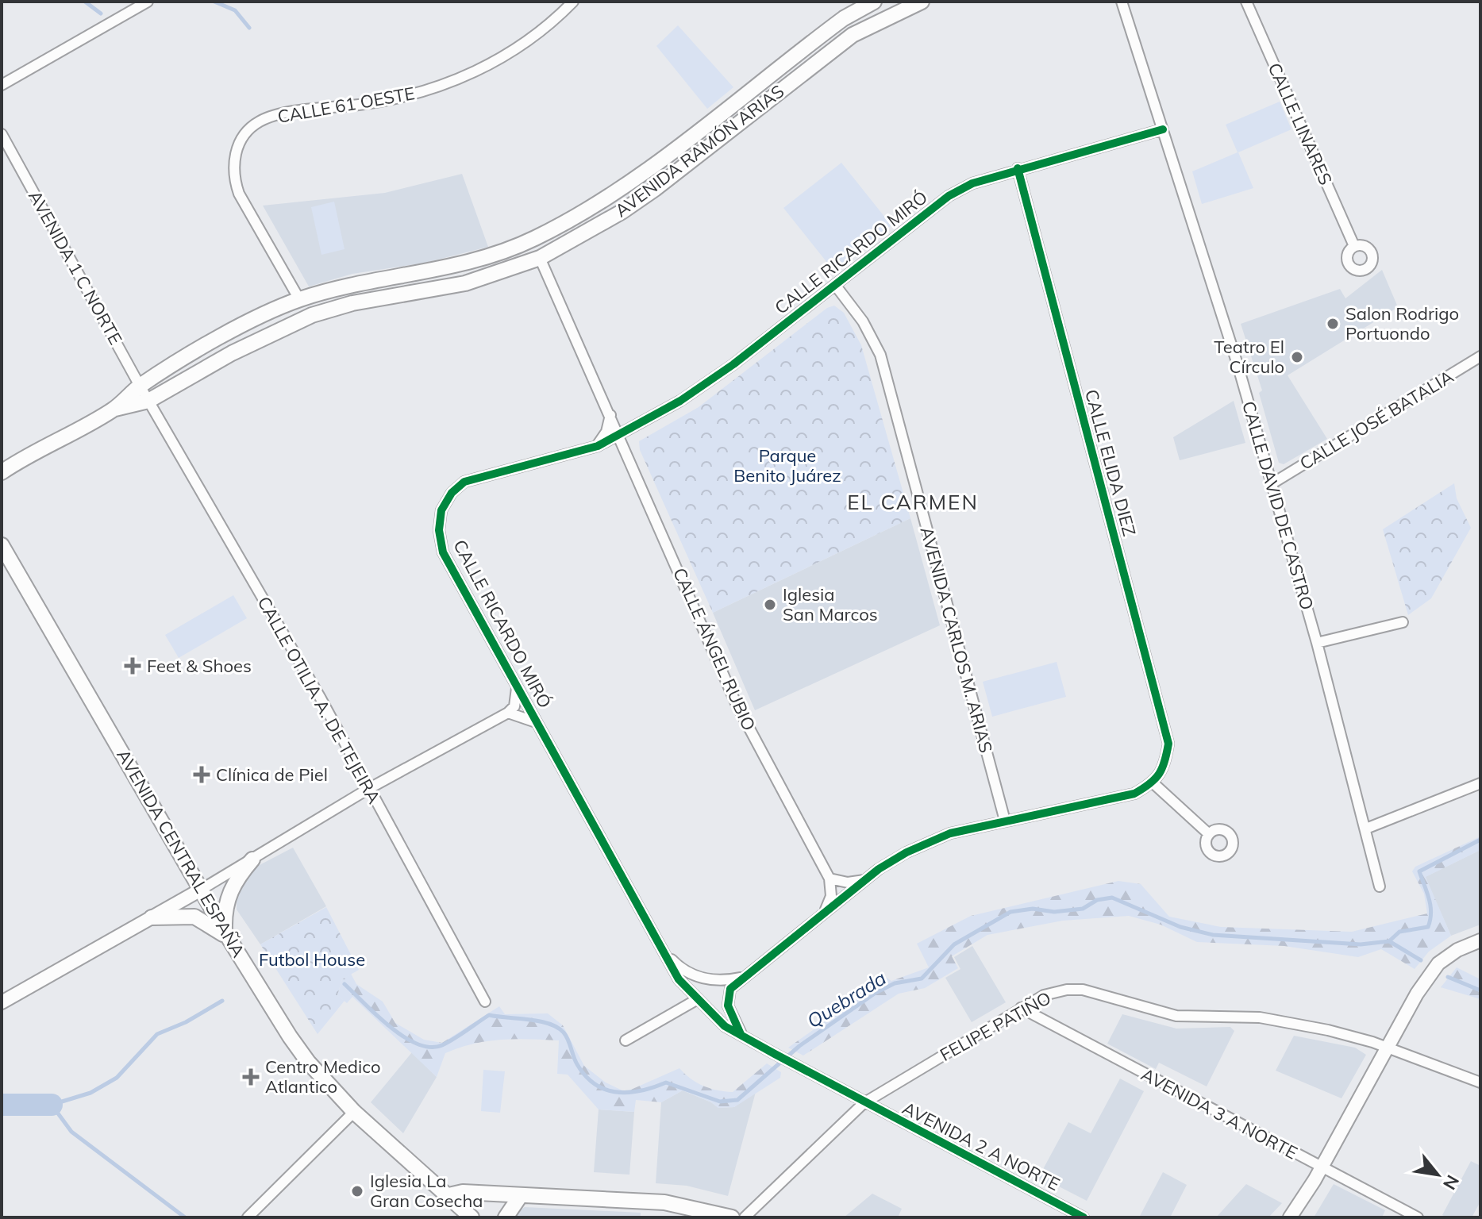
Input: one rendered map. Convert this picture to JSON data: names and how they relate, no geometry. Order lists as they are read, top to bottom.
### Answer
{
  "streets": {
    "main road": ["AVENIDA RAMÓN ARIAS", "AVENIDA CENTRAL ESPAÑA"],
    "street": [
      "CALLE 61 OESTE",
      "CALLE LINARES",
      "CALLE RICARDO MIRÓ",
      "AVENIDA 1 C NORTE",
      "CALLE JOSÉ BATALIA",
      "CALLE ELIDA DIEZ",
      "CALLE DAVID DE CASTRO",
      "AVENIDA CARLOS M. ARIAS",
      "CALLE ÁNGEL RUBIO",
      "CALLE OTILIA A. DE TEJEIRA",
      "FELIPE PATIÑO",
      "AVENIDA 3 A NORTE",
      "AVENIDA 2 A NORTE"
    ]
  },
  "crossings": [
    ["CALLE 61 OESTE", "AVENIDA RAMÓN ARIAS"],
    ["AVENIDA RAMÓN ARIAS", "AVENIDA 1 C NORTE"],
    ["AVENIDA RAMÓN ARIAS", "CALLE ÁNGEL RUBIO"],
    ["AVENIDA RAMÓN ARIAS", "CALLE OTILIA A. DE TEJEIRA"],
    ["CALLE RICARDO MIRÓ", "CALLE ELIDA DIEZ"],
    ["CALLE RICARDO MIRÓ", "CALLE DAVID DE CASTRO"],
    ["CALLE RICARDO MIRÓ", "AVENIDA CARLOS M. ARIAS"],
    ["CALLE RICARDO MIRÓ", "CALLE ÁNGEL RUBIO"],
    ["CALLE RICARDO MIRÓ", "FELIPE PATIÑO"],
    ["CALLE RICARDO MIRÓ", "AVENIDA 2 A NORTE"],
    ["AVENIDA 1 C NORTE", "CALLE OTILIA A. DE TEJEIRA"],
    ["CALLE JOSÉ BATALIA", "CALLE DAVID DE CASTRO"],
    ["FELIPE PATIÑO", "AVENIDA 3 A NORTE"],
    ["FELIPE PATIÑO", "AVENIDA 2 A NORTE"]
  ],
  "districts": ["EL CARMEN"],
  "water": ["Quebrada"],
  "parks": ["Parque Benito Juárez", "Futbol House"],
  "places": {
    "other": [
      "Salon Rodrigo Portuondo",
      "Teatro El Círculo",
      "Iglesia San Marcos",
      "Iglesia La Gran Cosecha"
    ],
    "health": ["Feet & Shoes", "Clínica de Piel", "Centro Medico Atlantico"]
  },
  "north": "bottom right"
}
